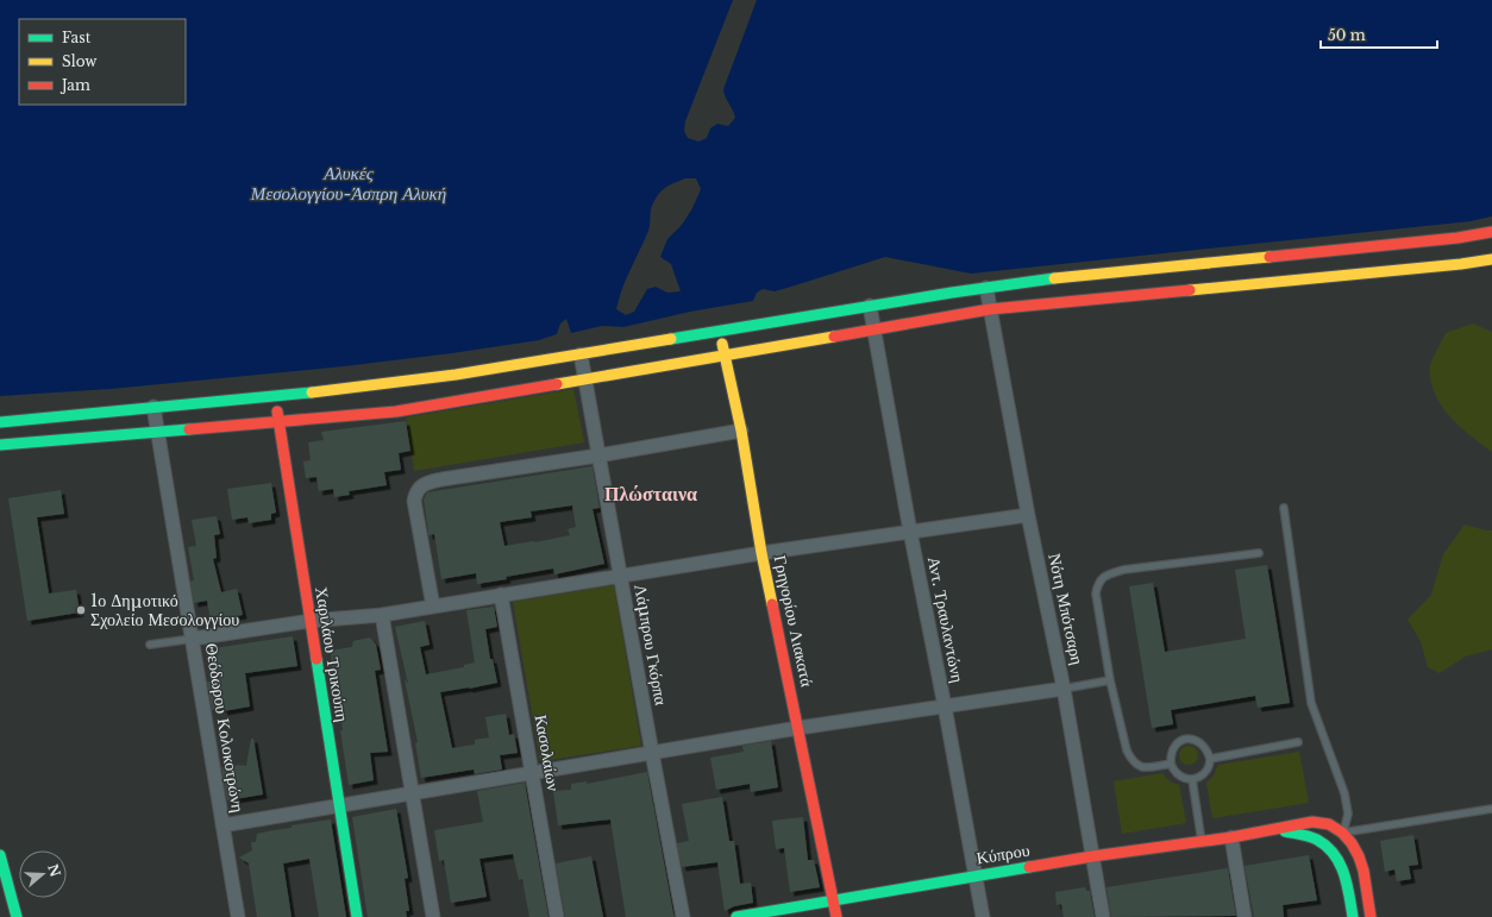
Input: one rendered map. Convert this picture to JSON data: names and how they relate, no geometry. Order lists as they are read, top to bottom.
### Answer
{
  "streets": {
    "street": [
      "Νότη Μπότσαρη",
      "Αντ. Τραυλαντώνη",
      "Γρηγορίου Λιακατά",
      "Λάμπρου Γκόρπα",
      "Χαριλάου Τρικούπη",
      "Θεόδωρου Κολοκοτρώνη",
      "Κασολαίων",
      "Κύπρου"
    ]
  },
  "crossings": [
    ["Νότη Μπότσαρη", "Κύπρου"],
    ["Αντ. Τραυλαντώνη", "Κύπρου"],
    ["Γρηγορίου Λιακατά", "Κύπρου"]
  ],
  "districts": ["Πλώσταινα"],
  "water": ["Αλυκές Μεσολογγίου-Άσπρη Αλυκή"],
  "places": ["1ο Δημοτικό Σχολείο Μεσολογγίου"],
  "legend": ["Fast", "Slow", "Jam"],
  "scale_bar": "50 m",
  "north": "right"
}
